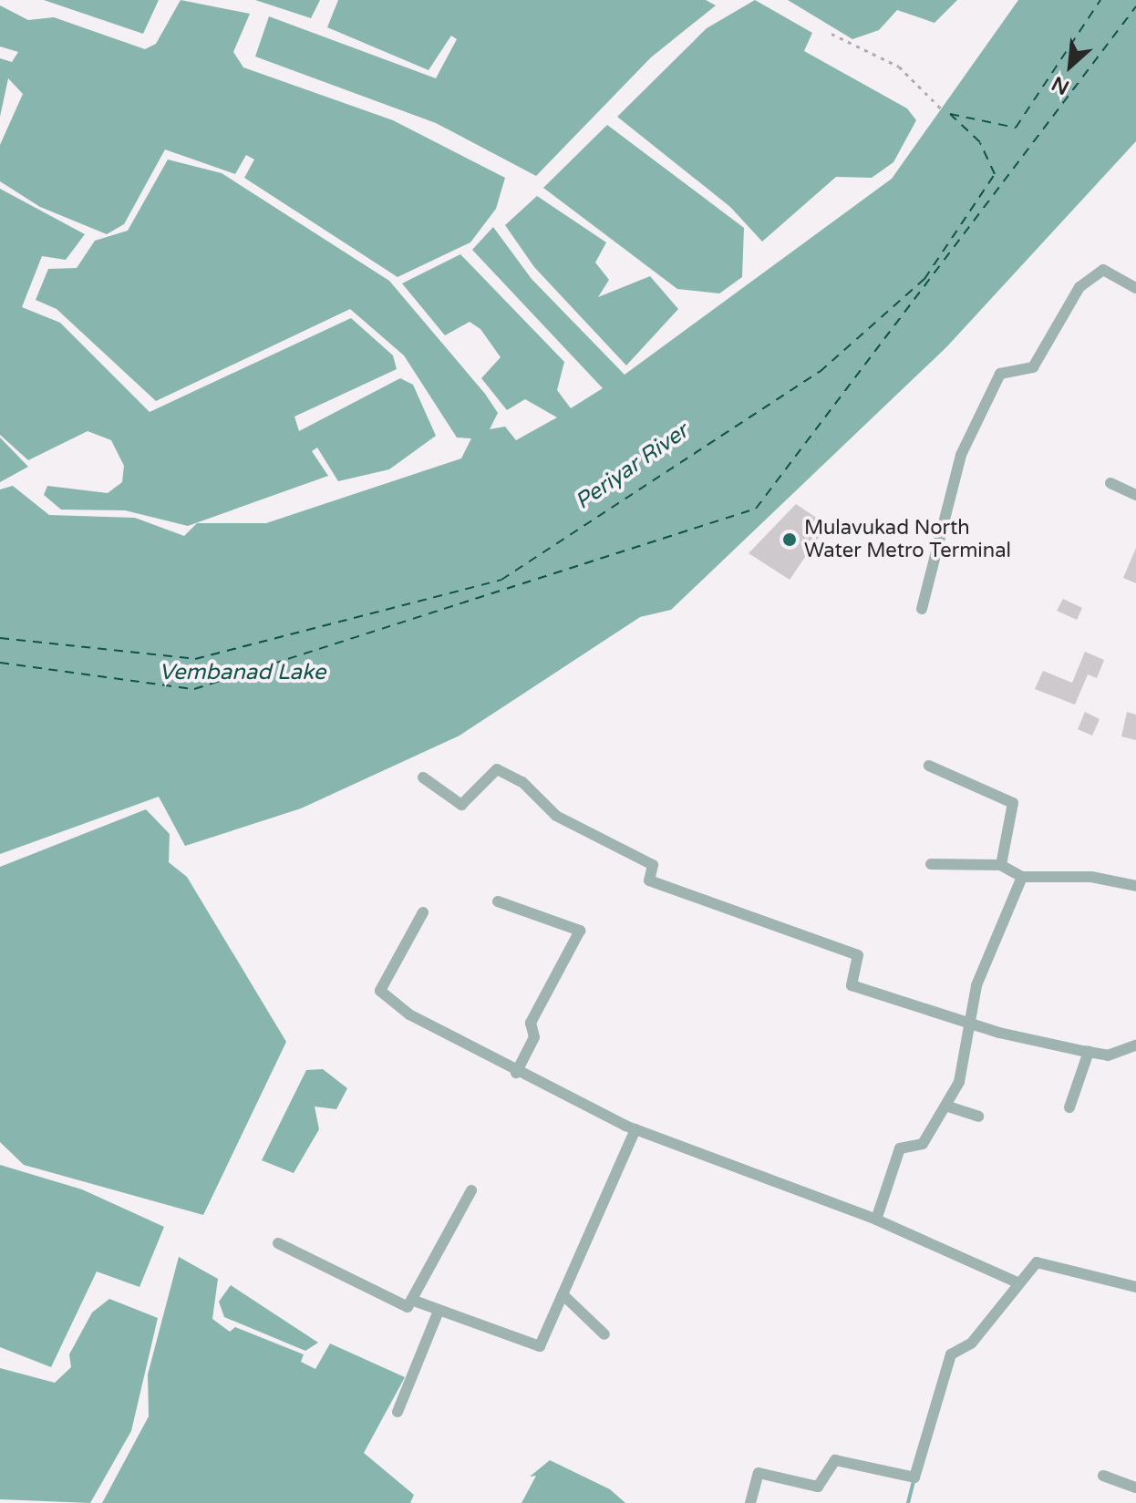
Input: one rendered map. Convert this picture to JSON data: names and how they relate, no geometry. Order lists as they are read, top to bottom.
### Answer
{
  "water": ["Periyar River", "Vembanad Lake"],
  "places": ["Mulavukad North Water Metro Terminal"],
  "north": "bottom left"
}
